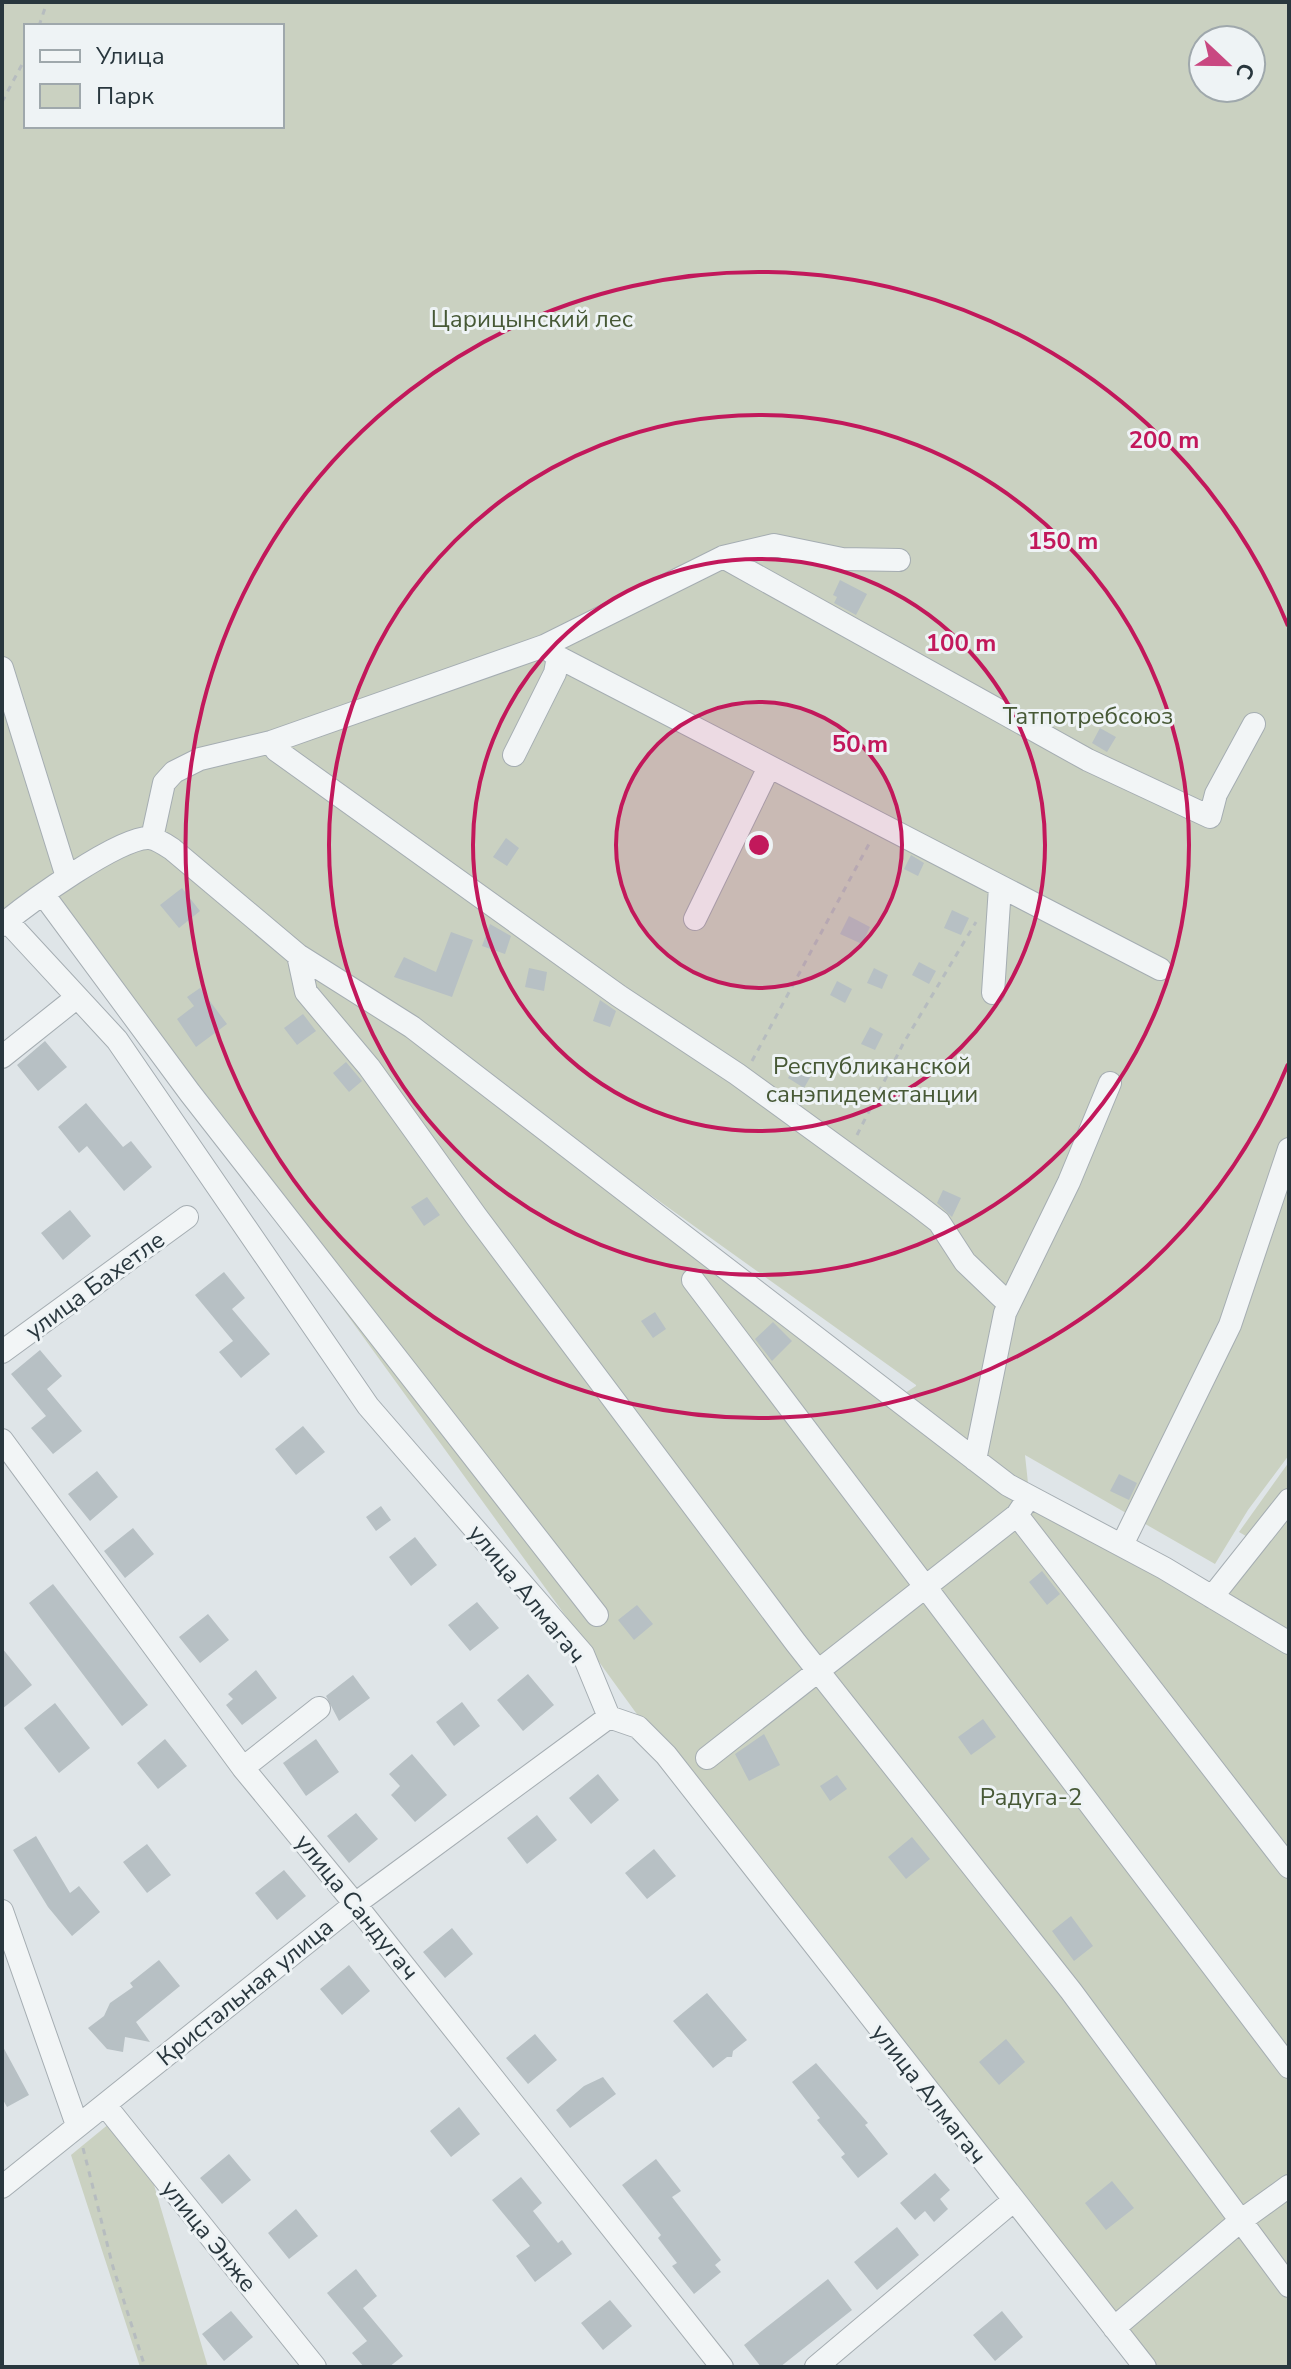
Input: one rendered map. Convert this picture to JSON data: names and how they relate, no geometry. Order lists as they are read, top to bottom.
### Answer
{
  "streets": {
    "street": [
      "улица Бахетле",
      "улица Алмагач",
      "улица Сандугач",
      "Кристальная улица",
      "улица Энже"
    ]
  },
  "crossings": [
    ["улица Алмагач", "Кристальная улица"],
    ["улица Сандугач", "Кристальная улица"],
    ["Кристальная улица", "улица Энже"]
  ],
  "parks": [
    "Царицынский лес",
    "Татпотребсоюз",
    "Республиканской санэпидемстанции",
    "Радуга-2"
  ],
  "legend": ["Улица", "Парк"],
  "north": "right",
  "rings": [
    "200 m",
    "150 m",
    "100 m",
    "50 m"
  ]
}
